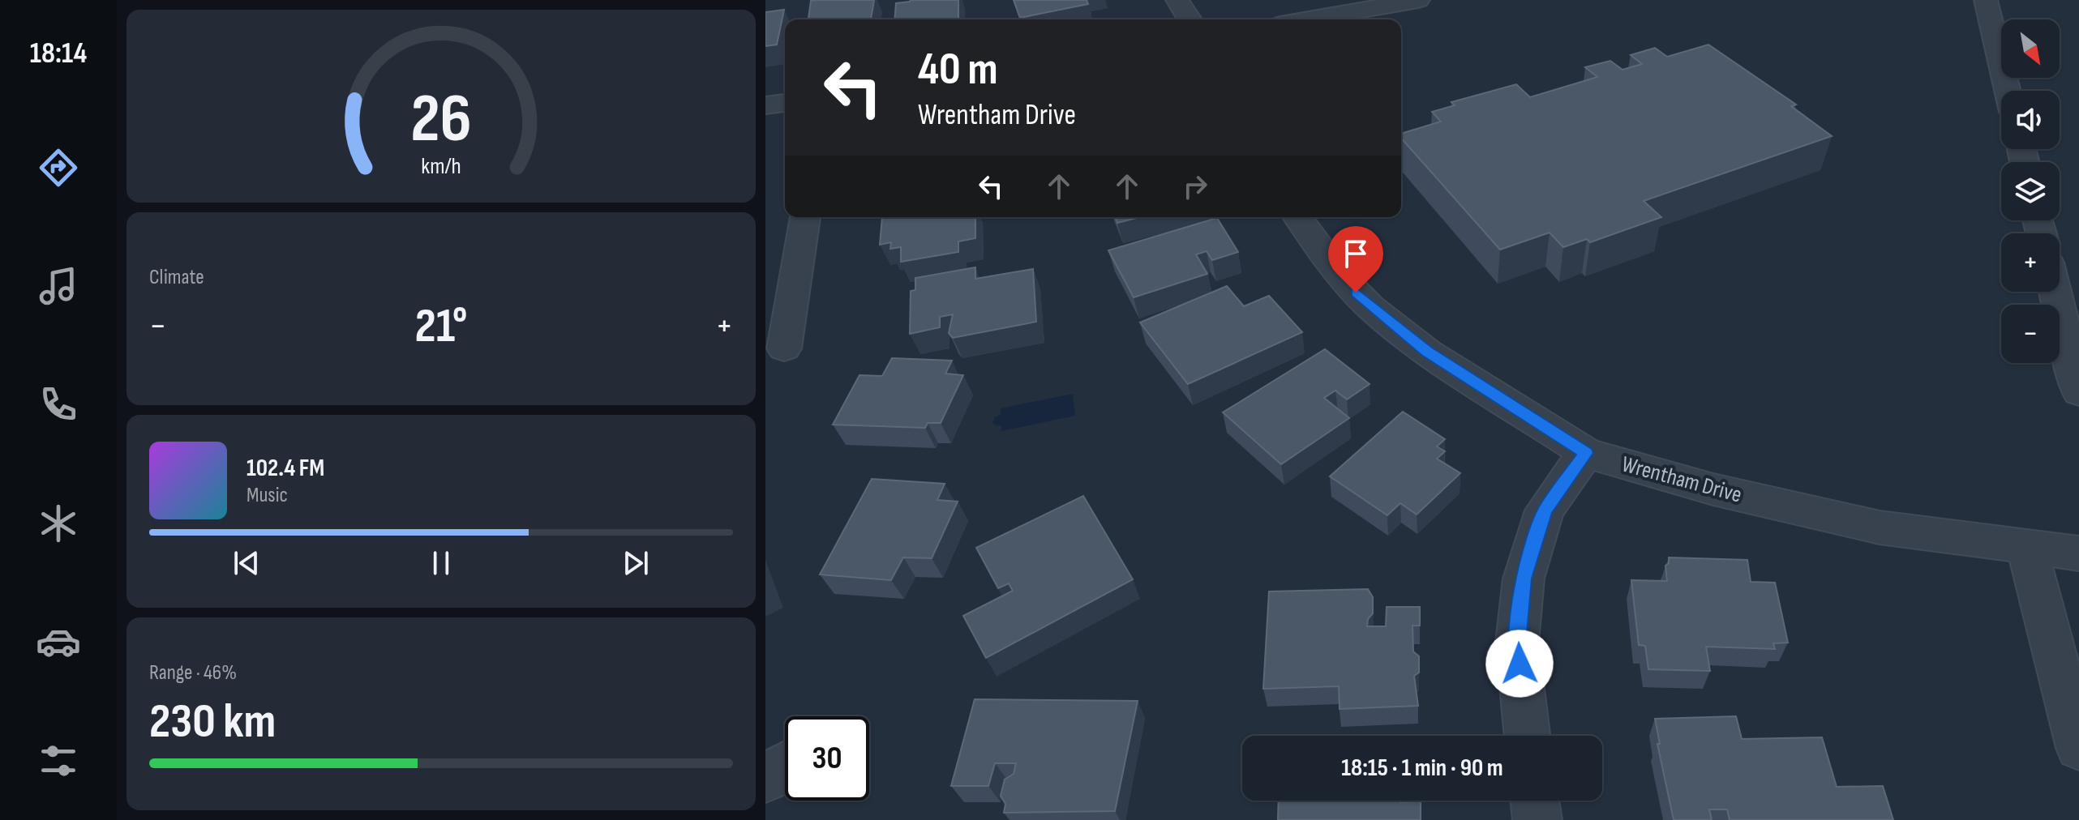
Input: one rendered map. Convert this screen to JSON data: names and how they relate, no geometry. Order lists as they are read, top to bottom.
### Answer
{
  "streets": {
    "street": ["Wrentham Drive"]
  },
  "north": "bottom right",
  "page": {
    "tabs": "18:14",
    "map_buttons": ["+", "−"],
    "turn": ["40 m", "Wrentham Drive"],
    "tile": [
      "Climate",
      ["Range · 46%", "230 km"]
    ],
    "heat": ["−", "21°", "+"],
    "song": ["102.4 FM", "Music"],
    "limit": "30",
    "trip": "18:15 · 1 min · 90 m",
    "gauge": ["26", "km/h"]
  }
}
